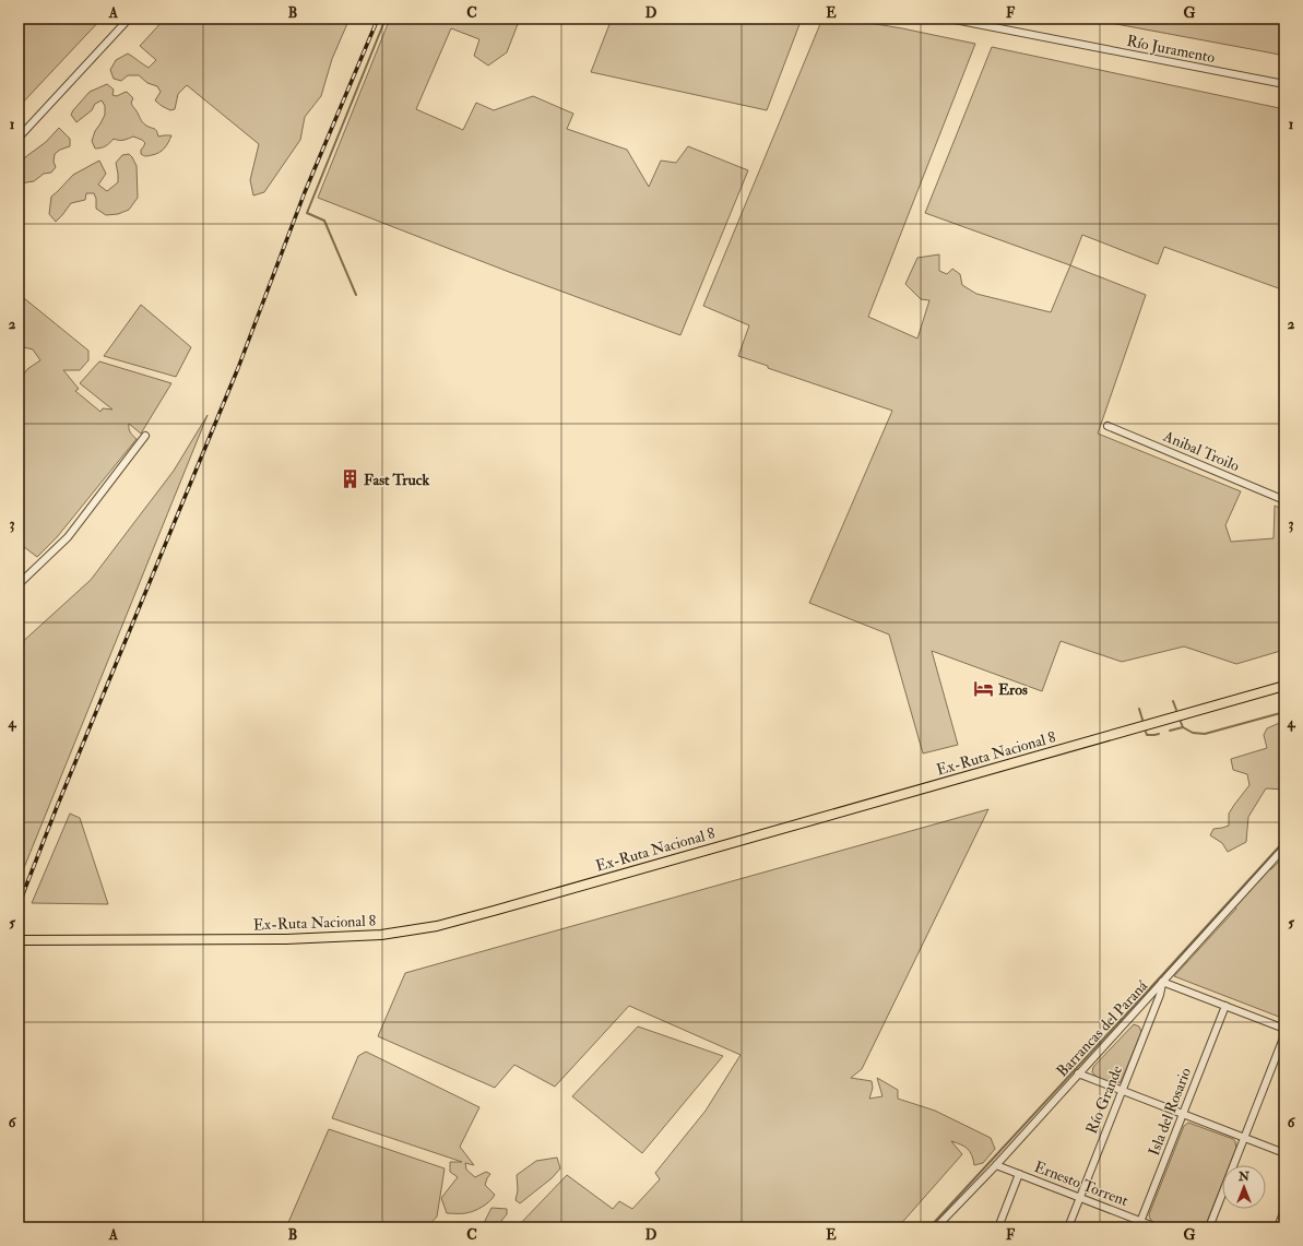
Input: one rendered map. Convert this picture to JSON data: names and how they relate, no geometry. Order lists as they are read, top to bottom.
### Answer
{
  "streets": {
    "main road": ["Ex-Ruta Nacional 8"],
    "street": [
      "Río Juramento",
      "Anibal Troilo",
      "Barrancas del Paraná",
      "Río Grande",
      "Isla del Rosario",
      "Ernesto Torrent"
    ]
  },
  "crossings": [
    ["Barrancas del Paraná", "Río Grande"],
    ["Barrancas del Paraná", "Ernesto Torrent"],
    ["Río Grande", "Ernesto Torrent"],
    ["Isla del Rosario", "Ernesto Torrent"]
  ],
  "places": {
    "building": ["Fast Truck"],
    "hotel": ["Eros"]
  },
  "north": "top",
  "grid": {
    "columns": [
      "A",
      "B",
      "C",
      "D",
      "E",
      "F",
      "G"
    ],
    "rows": [
      "1",
      "2",
      "3",
      "4",
      "5",
      "6"
    ]
  }
}
